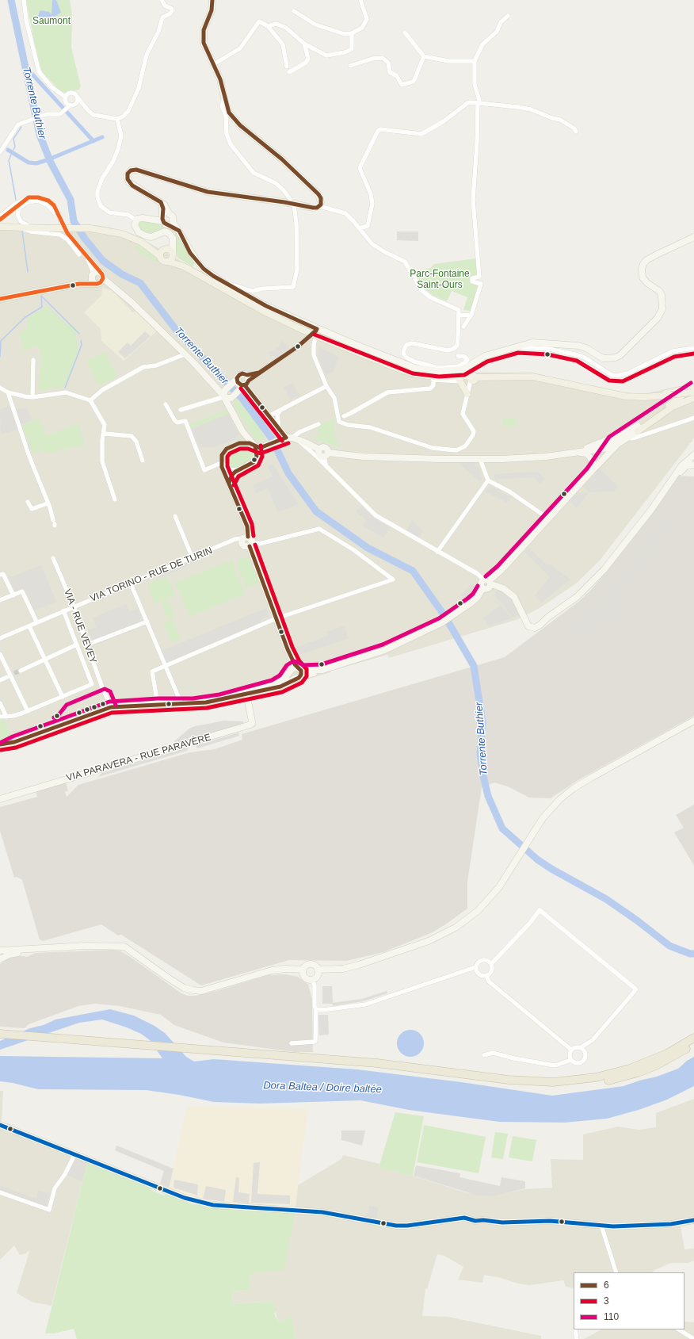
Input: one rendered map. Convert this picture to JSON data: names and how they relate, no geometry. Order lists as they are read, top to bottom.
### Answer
{
  "streets": {
    "street": ["VIA TORINO - RUE DE TURIN", "VIA - RUE VEVEY", "VIA PARAVERA - RUE PARAVÈRE"]
  },
  "crossings": [
    ["VIA TORINO - RUE DE TURIN", "VIA - RUE VEVEY"]
  ],
  "water": ["Torrente Buthier", "Dora Baltea / Doire baltée"],
  "parks": ["Saumont", "Parc-Fontaine Saint-Ours"],
  "lines": ["transit line 6", "transit line 3", "transit line 110"],
  "legend": ["6", "3", "110"]
}
